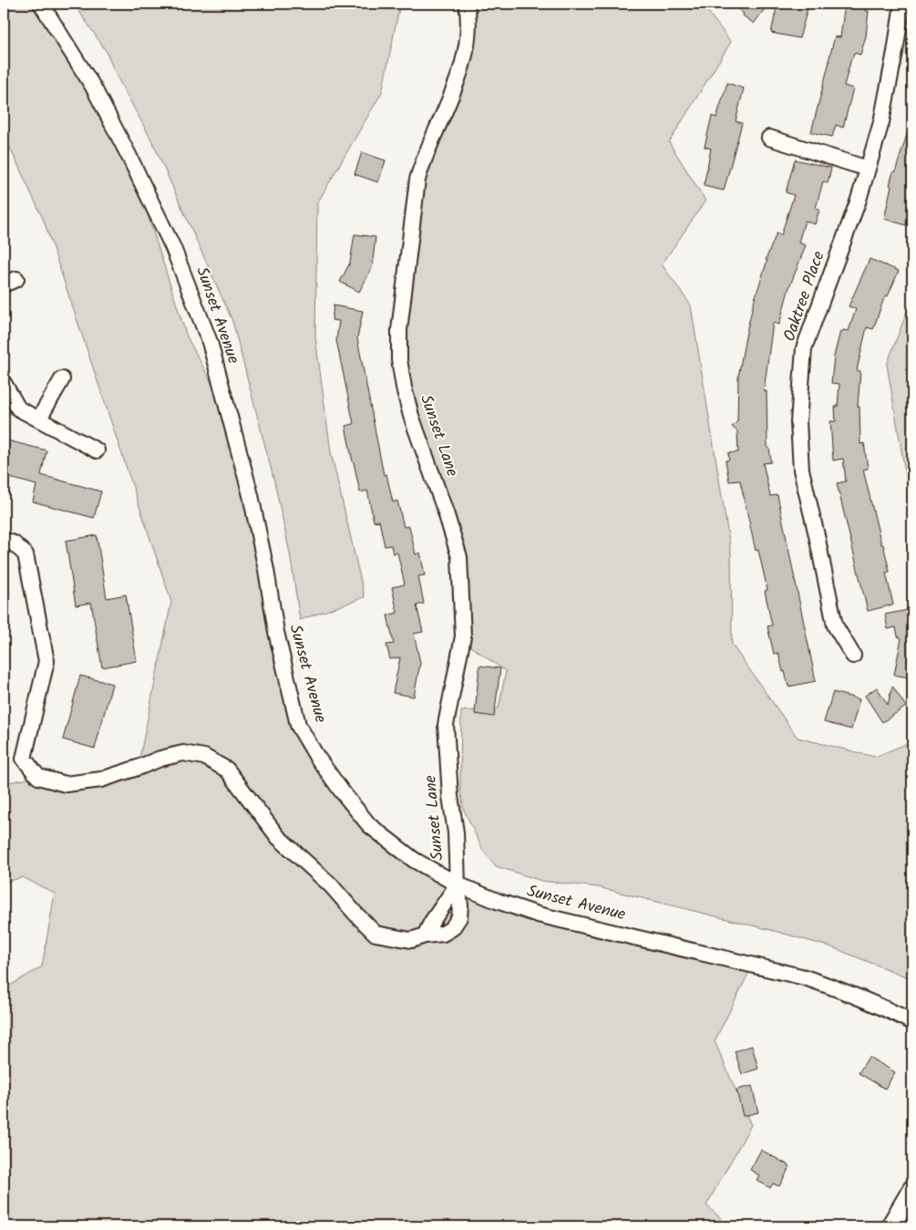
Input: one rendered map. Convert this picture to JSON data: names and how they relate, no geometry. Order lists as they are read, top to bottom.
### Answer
{
  "streets": {
    "street": ["Oaktree Place", "Sunset Avenue", "Sunset Lane"]
  },
  "crossings": [
    ["Sunset Avenue", "Sunset Lane"]
  ]
}
